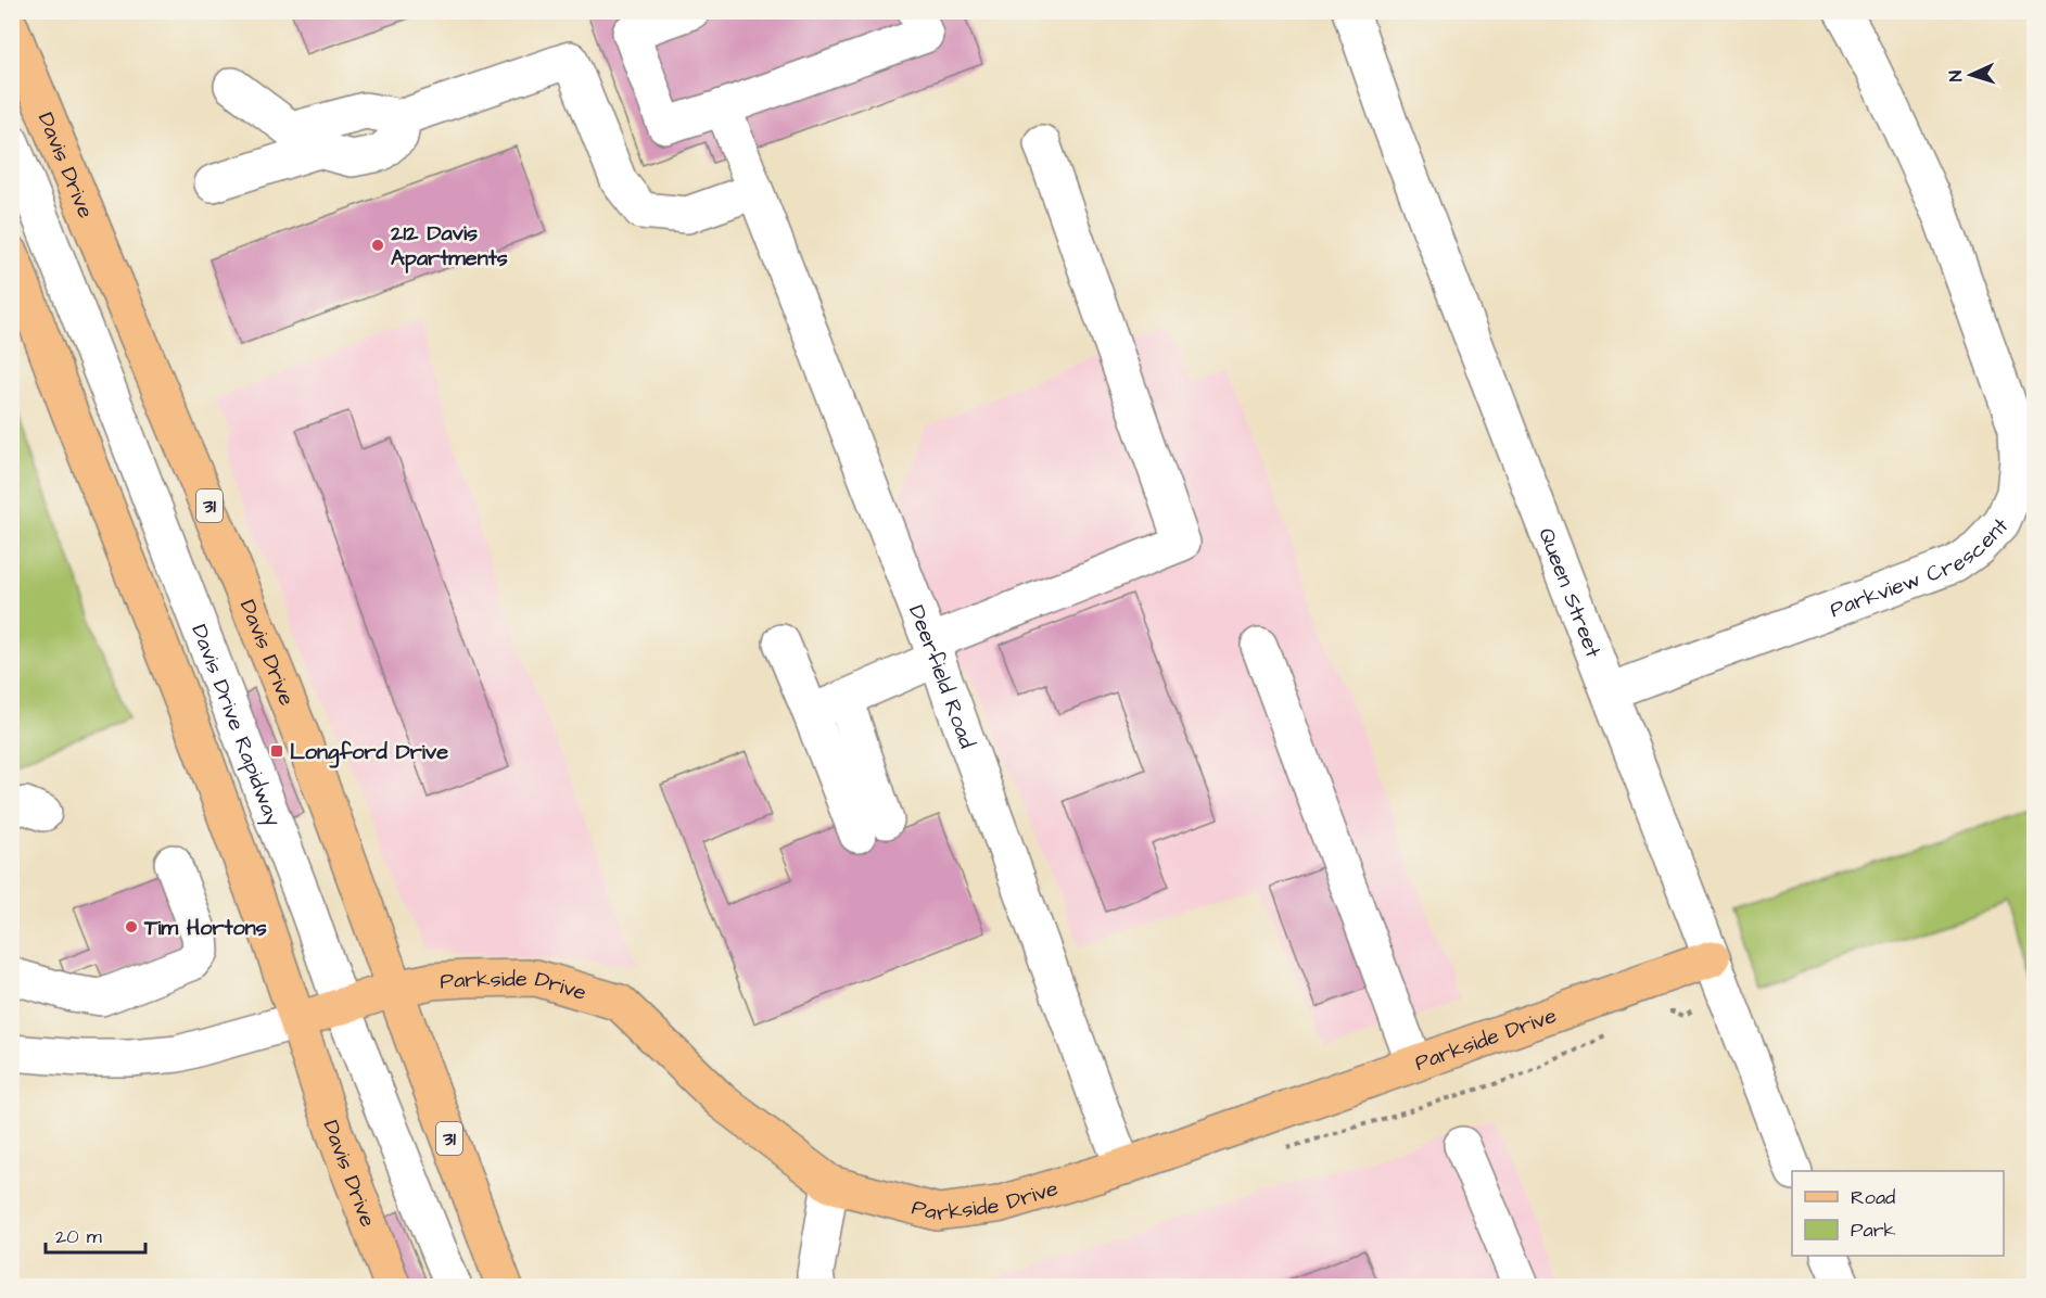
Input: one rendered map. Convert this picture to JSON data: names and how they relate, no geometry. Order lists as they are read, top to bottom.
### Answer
{
  "streets": {
    "main road": ["Davis Drive", "31", "Parkside Drive"],
    "street": [
      "Parkview Crescent",
      "Queen Street",
      "Deerfield Road",
      "Davis Drive Rapidway"
    ]
  },
  "crossings": [
    ["Davis Drive", "Parkside Drive"],
    ["Parkview Crescent", "Queen Street"],
    ["Queen Street", "Parkside Drive"],
    ["Deerfield Road", "Parkside Drive"],
    ["Davis Drive Rapidway", "Parkside Drive"]
  ],
  "places": {
    "other": ["212 Davis Apartments", "Tim Hortons"],
    "transit": ["Longford Drive"]
  },
  "legend": ["Road", "Park"],
  "scale_bar": "20 m",
  "north": "left"
}
